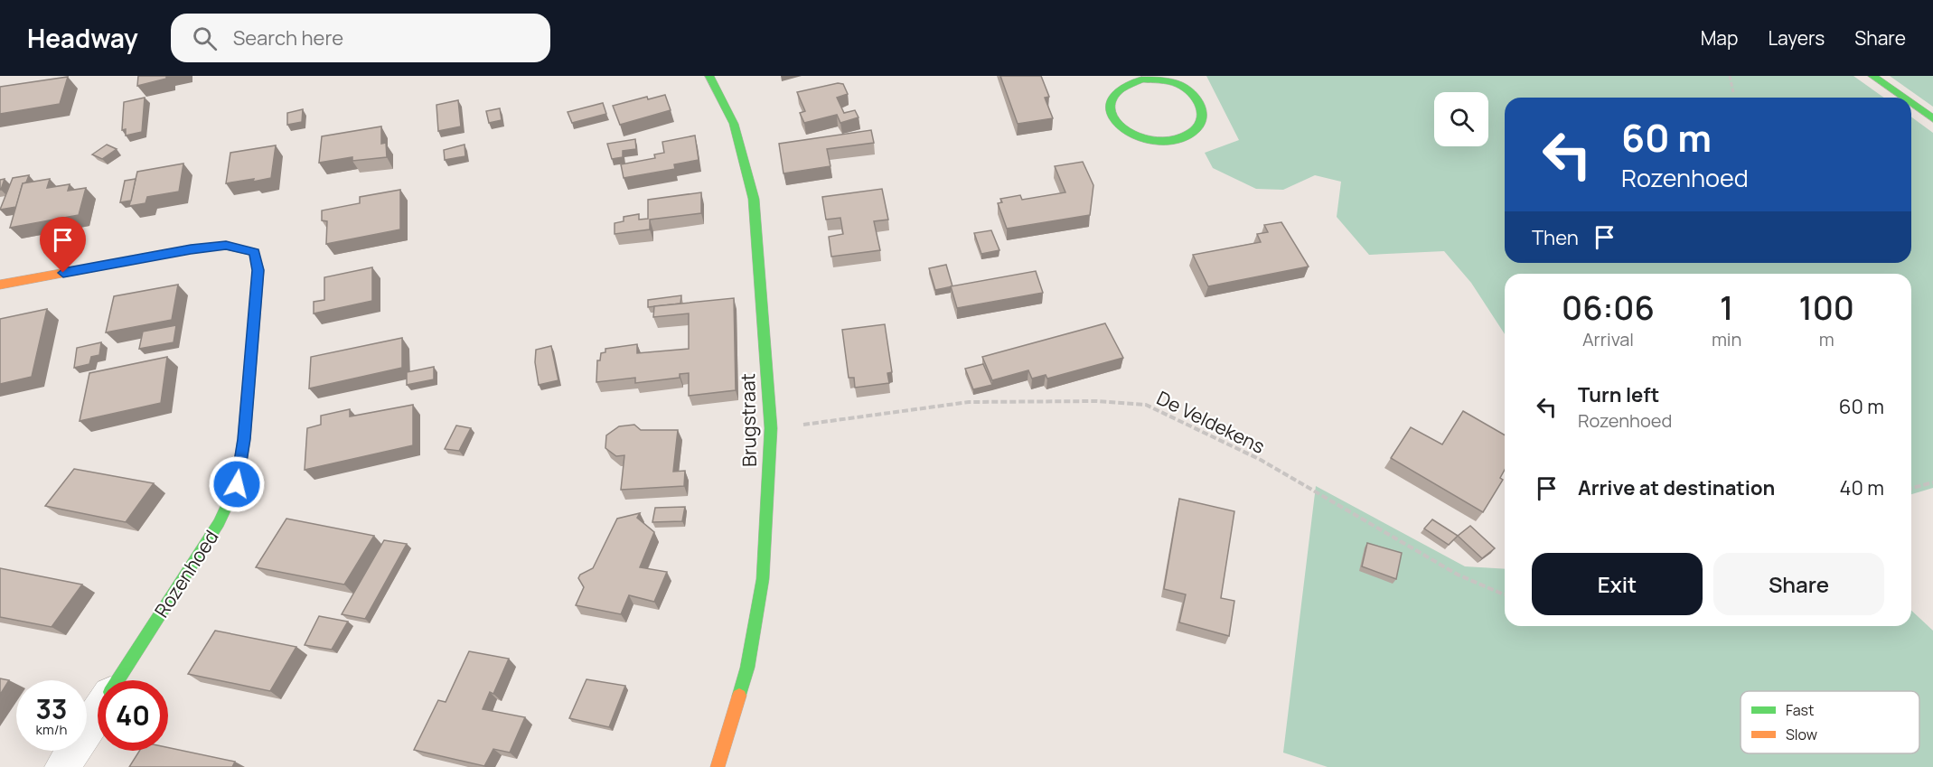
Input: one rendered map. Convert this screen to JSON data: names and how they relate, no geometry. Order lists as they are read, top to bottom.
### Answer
{
  "streets": {
    "street": ["Brugstraat", "Rozenhoed"],
    "path": ["De Veldekens"]
  },
  "crossings": [
    ["Brugstraat", "De Veldekens"]
  ],
  "legend": ["Fast", "Slow"],
  "page": {
    "header": "Headway",
    "search": "Search here",
    "nav": ["Map", "Layers", "Share"],
    "turn": ["60 m", "Rozenhoed"],
    "then": "Then",
    "eta": [
      "06:06",
      "Arrival",
      "1",
      "min",
      "100",
      "m"
    ],
    "list": [
      {
        "name": "Turn left",
        "note": "Rozenhoed",
        "value": "60 m"
      },
      {
        "name": "Arrive at destination",
        "value": "40 m"
      }
    ],
    "buttons": ["Exit", "Share"],
    "speed": "33 km/h",
    "limit": "40"
  }
}
